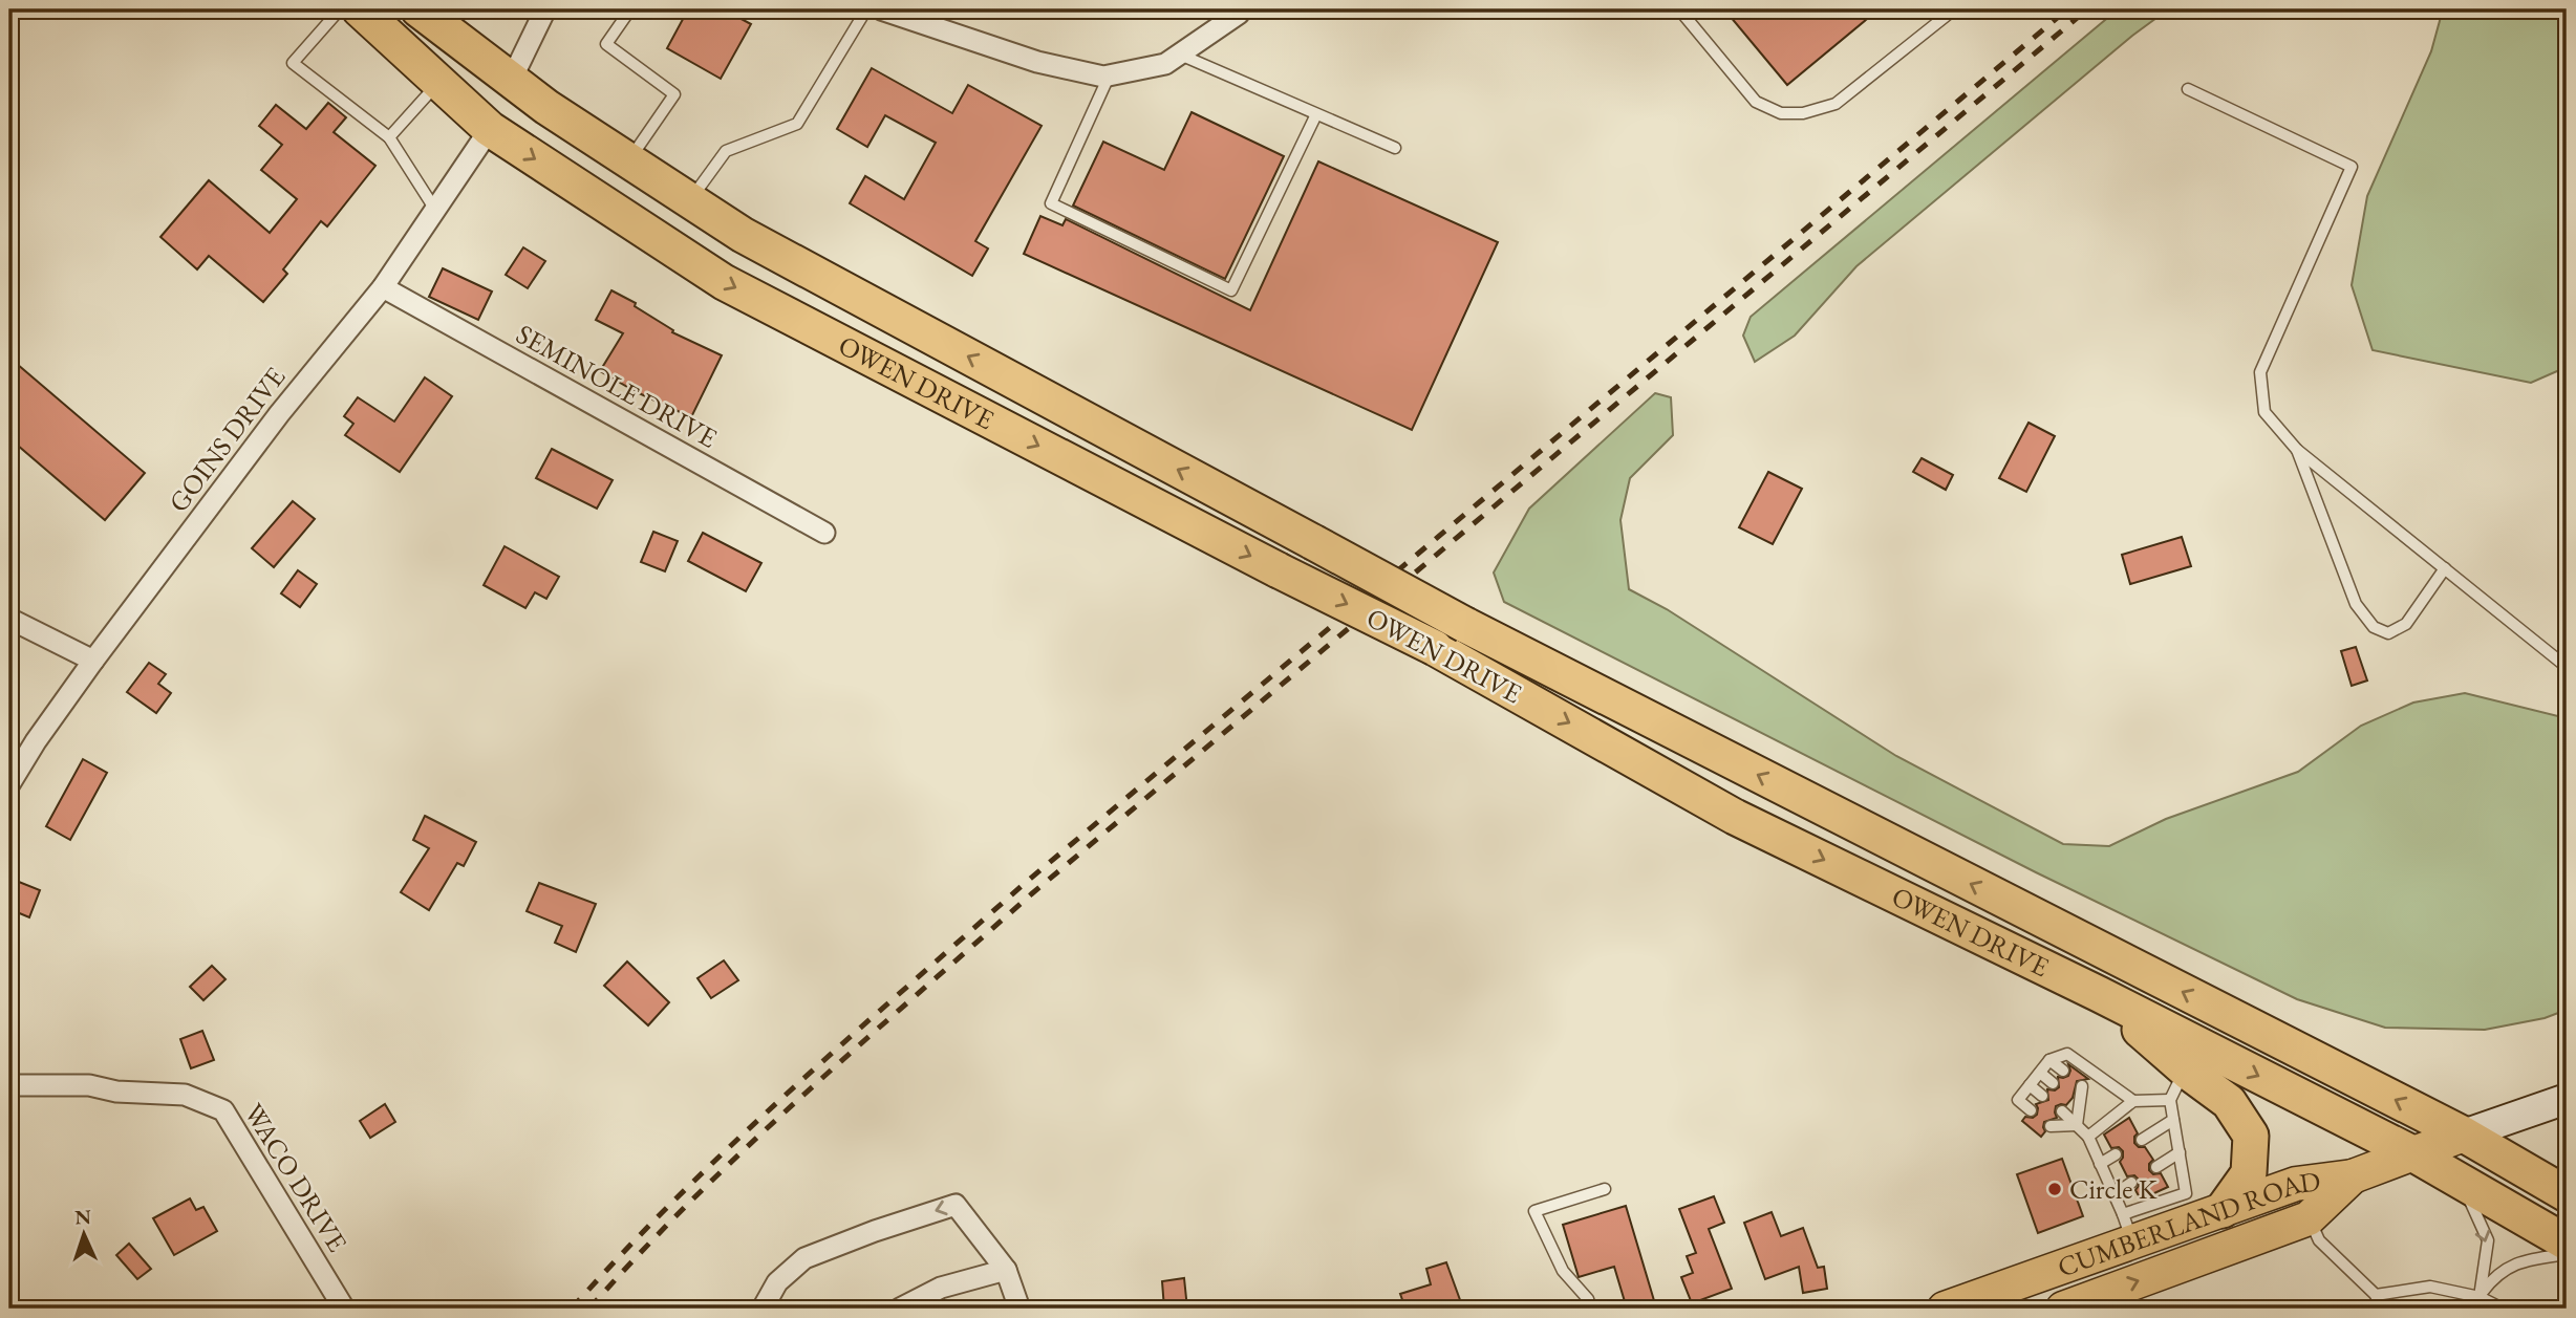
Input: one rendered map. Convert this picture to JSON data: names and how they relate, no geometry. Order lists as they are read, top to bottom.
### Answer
{
  "streets": {
    "highway": ["OWEN DRIVE"],
    "main road": ["CUMBERLAND ROAD"],
    "street": ["SEMINOLE DRIVE", "GOINS DRIVE", "WACO DRIVE"]
  },
  "crossings": [
    ["OWEN DRIVE", "GOINS DRIVE"],
    ["OWEN DRIVE", "CUMBERLAND ROAD"],
    ["SEMINOLE DRIVE", "GOINS DRIVE"]
  ],
  "places": ["Circle K"],
  "north": "top"
}
